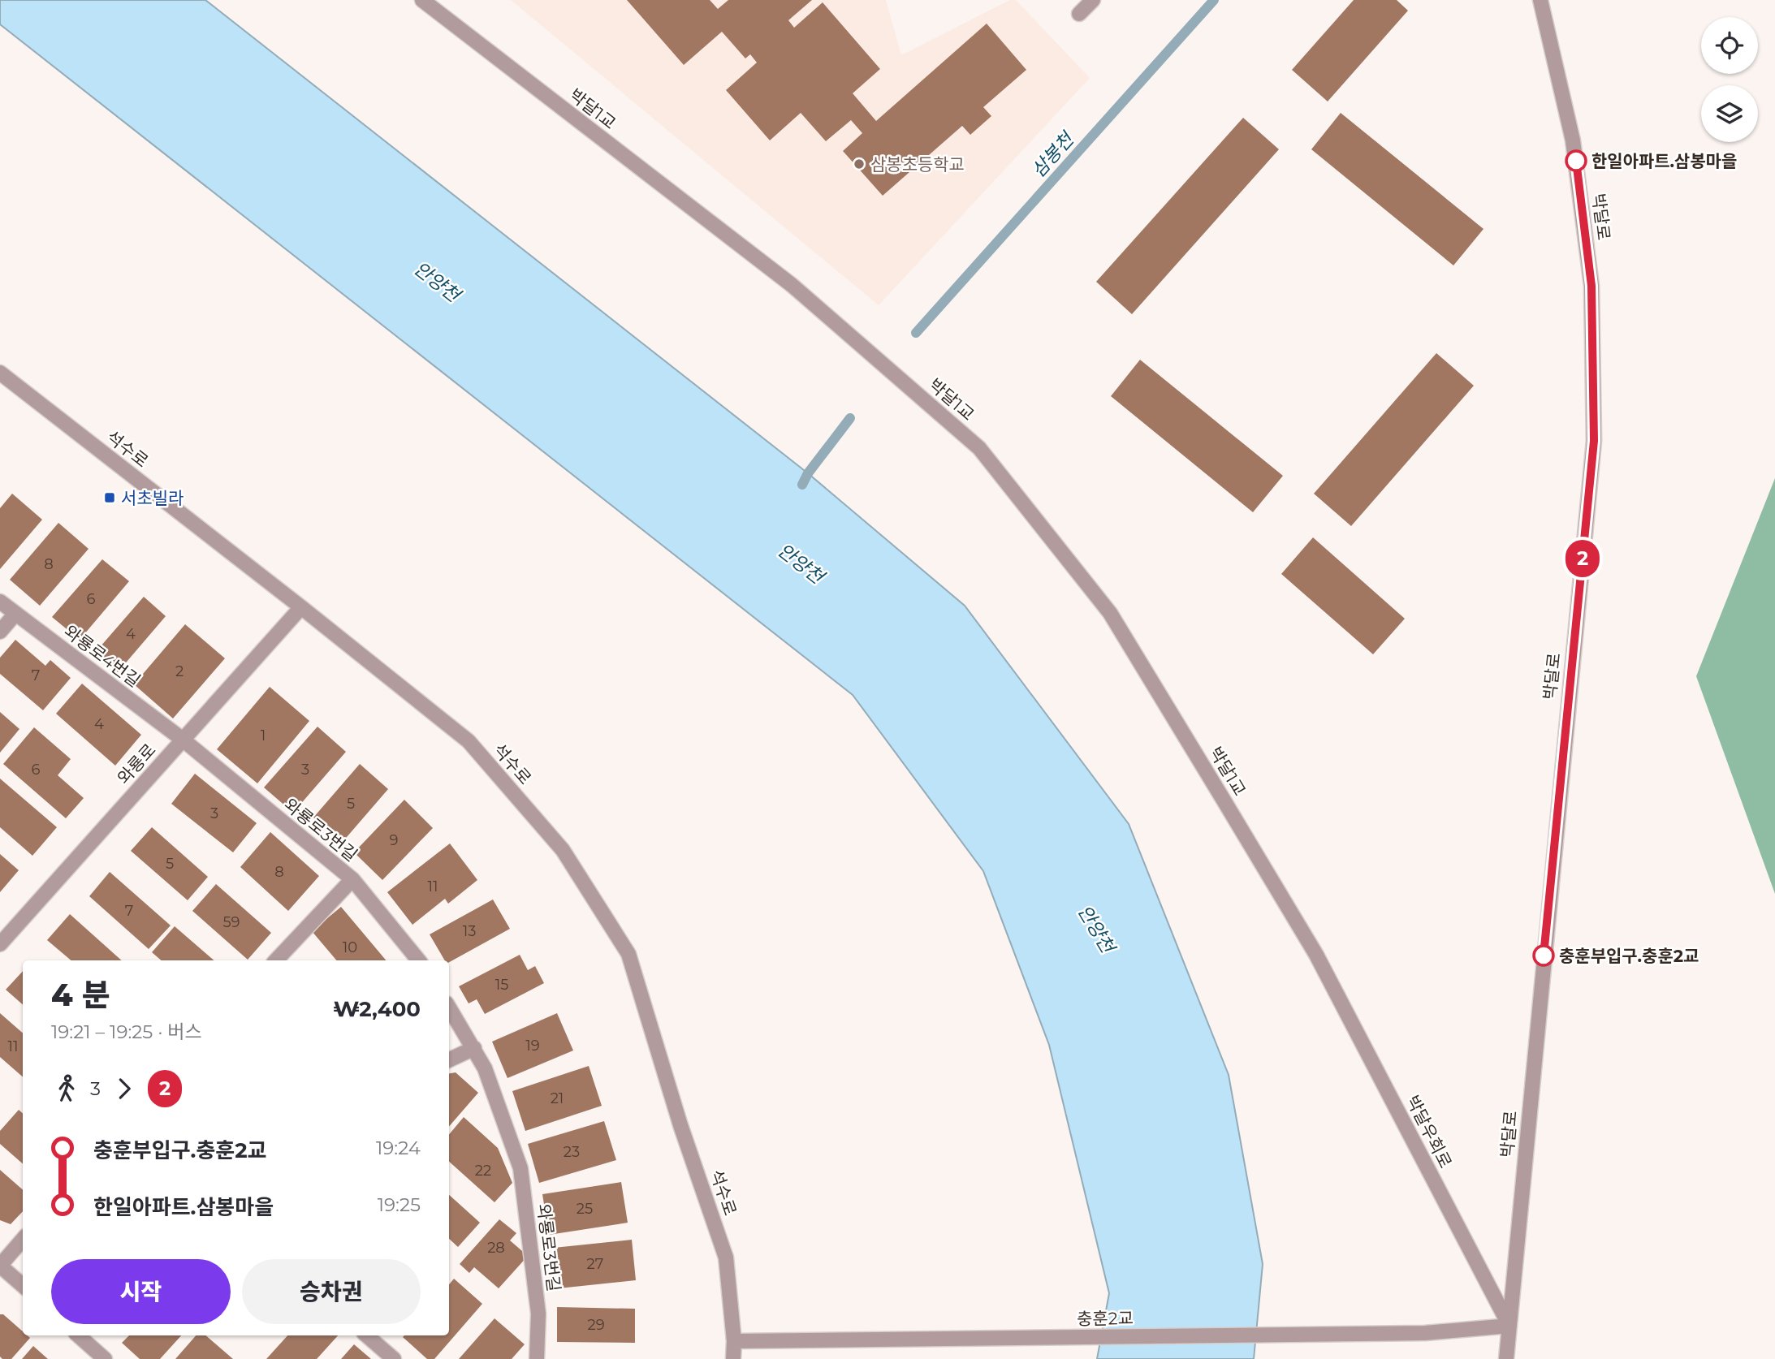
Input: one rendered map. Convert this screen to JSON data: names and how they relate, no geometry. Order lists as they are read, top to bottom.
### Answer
{
  "streets": {
    "street": [
      "박달1교",
      "박달로",
      "석수로",
      "와룡로4번길",
      "와룡로",
      "와룡로3번길",
      "박달우회로",
      "충훈2교"
    ]
  },
  "crossings": [
    ["박달1교", "박달우회로"],
    ["박달로", "박달우회로"],
    ["박달로", "충훈2교"],
    ["석수로", "와룡로"],
    ["석수로", "충훈2교"],
    ["와룡로4번길", "와룡로"],
    ["와룡로4번길", "와룡로3번길"],
    ["와룡로", "와룡로3번길"],
    ["박달우회로", "충훈2교"]
  ],
  "water": ["삼봉천", "안양천"],
  "places": {
    "other": ["한일아파트.삼봉마을", "삼봉초등학교", "충훈부입구.충훈2교"],
    "transit": ["서초빌라"]
  },
  "lines": ["bus line 2"],
  "house_numbers": [
    "8",
    "6",
    "4",
    "2",
    "7",
    "4",
    "1",
    "6",
    "3",
    "5",
    "3",
    "9",
    "5",
    "8",
    "11",
    "7",
    "59",
    "13",
    "10",
    "15",
    "19",
    "11",
    "21",
    "23",
    "22",
    "25",
    "28",
    "27",
    "29"
  ],
  "page": {
    "on_map": "2",
    "heading": ["4 분", "19:21 – 19:25 · 버스", "₩2,400"],
    "legs": ["3", "2"],
    "list": [
      {
        "name": "충훈부입구.충훈2교",
        "value": "19:24"
      },
      {
        "name": "한일아파트.삼봉마을",
        "value": "19:25"
      }
    ],
    "buttons": ["시작", "승차권"]
  }
}
